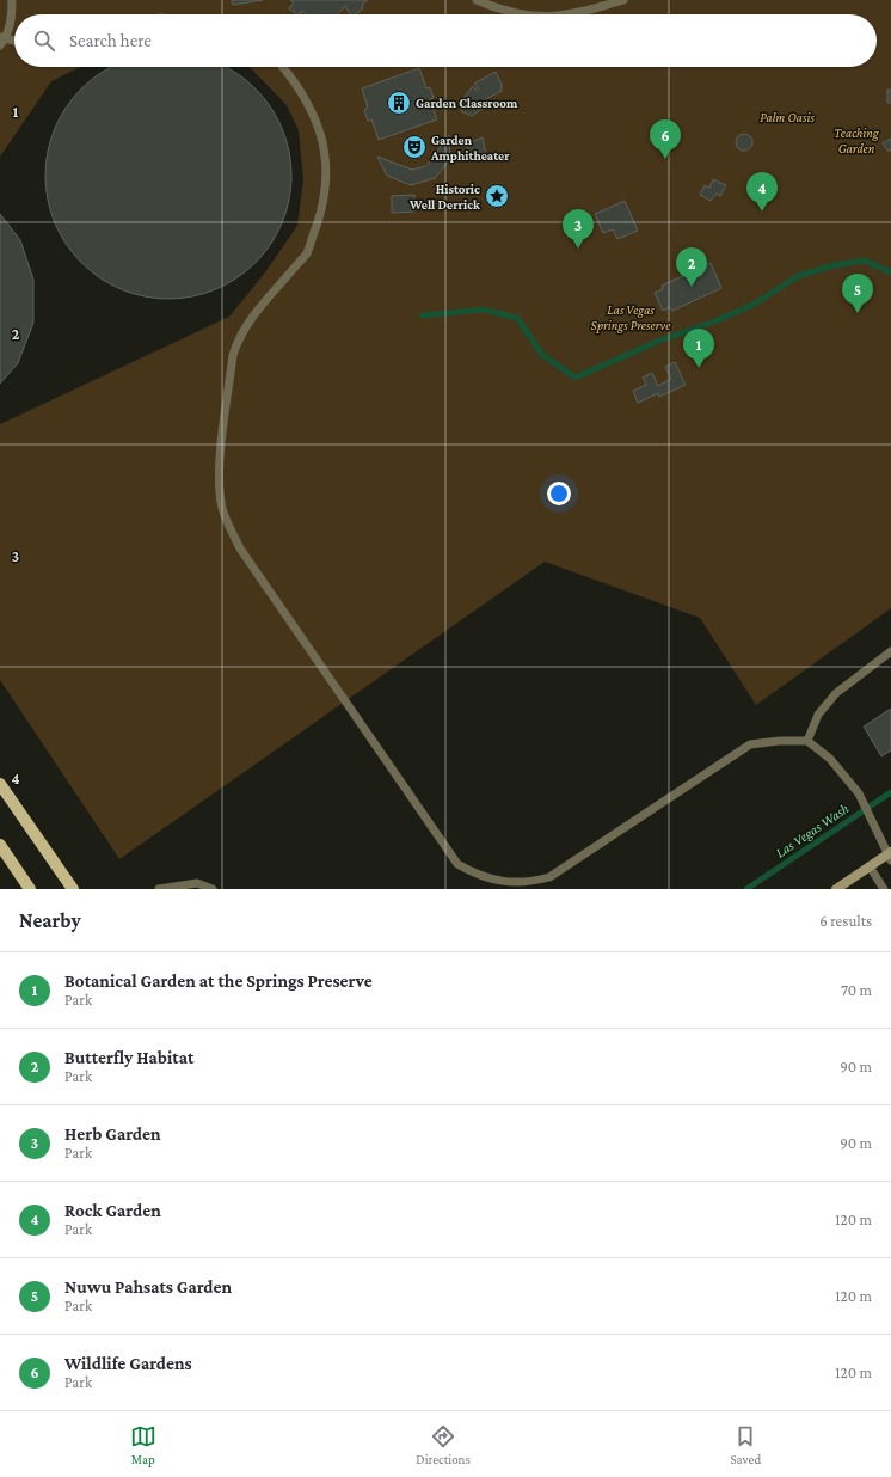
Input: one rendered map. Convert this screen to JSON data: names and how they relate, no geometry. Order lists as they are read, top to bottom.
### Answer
{
  "water": ["Las Vegas Wash"],
  "parks": ["Palm Oasis", "Teaching Garden", "Las Vegas Springs Preserve"],
  "places": {
    "building": ["Garden Classroom"],
    "theatre": ["Garden Amphitheater"],
    "place": ["Historic Well Derrick"]
  },
  "page": {
    "search": "Search here",
    "pins": [
      "6",
      "4",
      "3",
      "2",
      "5",
      "1"
    ],
    "heading": ["Nearby", "6 results"],
    "list": [
      {
        "mark": "1",
        "name": "Botanical Garden at the Springs Preserve",
        "note": "Park",
        "value": "70 m"
      },
      {
        "mark": "2",
        "name": "Butterfly Habitat",
        "note": "Park",
        "value": "90 m"
      },
      {
        "mark": "3",
        "name": "Herb Garden",
        "note": "Park",
        "value": "90 m"
      },
      {
        "mark": "4",
        "name": "Rock Garden",
        "note": "Park",
        "value": "120 m"
      },
      {
        "mark": "5",
        "name": "Nuwu Pahsats Garden",
        "note": "Park",
        "value": "120 m"
      },
      {
        "mark": "6",
        "name": "Wildlife Gardens",
        "note": "Park",
        "value": "120 m"
      }
    ],
    "nav": ["Map", "Directions", "Saved"]
  },
  "grid": {
    "rows": [
      "1",
      "2",
      "3",
      "4"
    ]
  }
}
